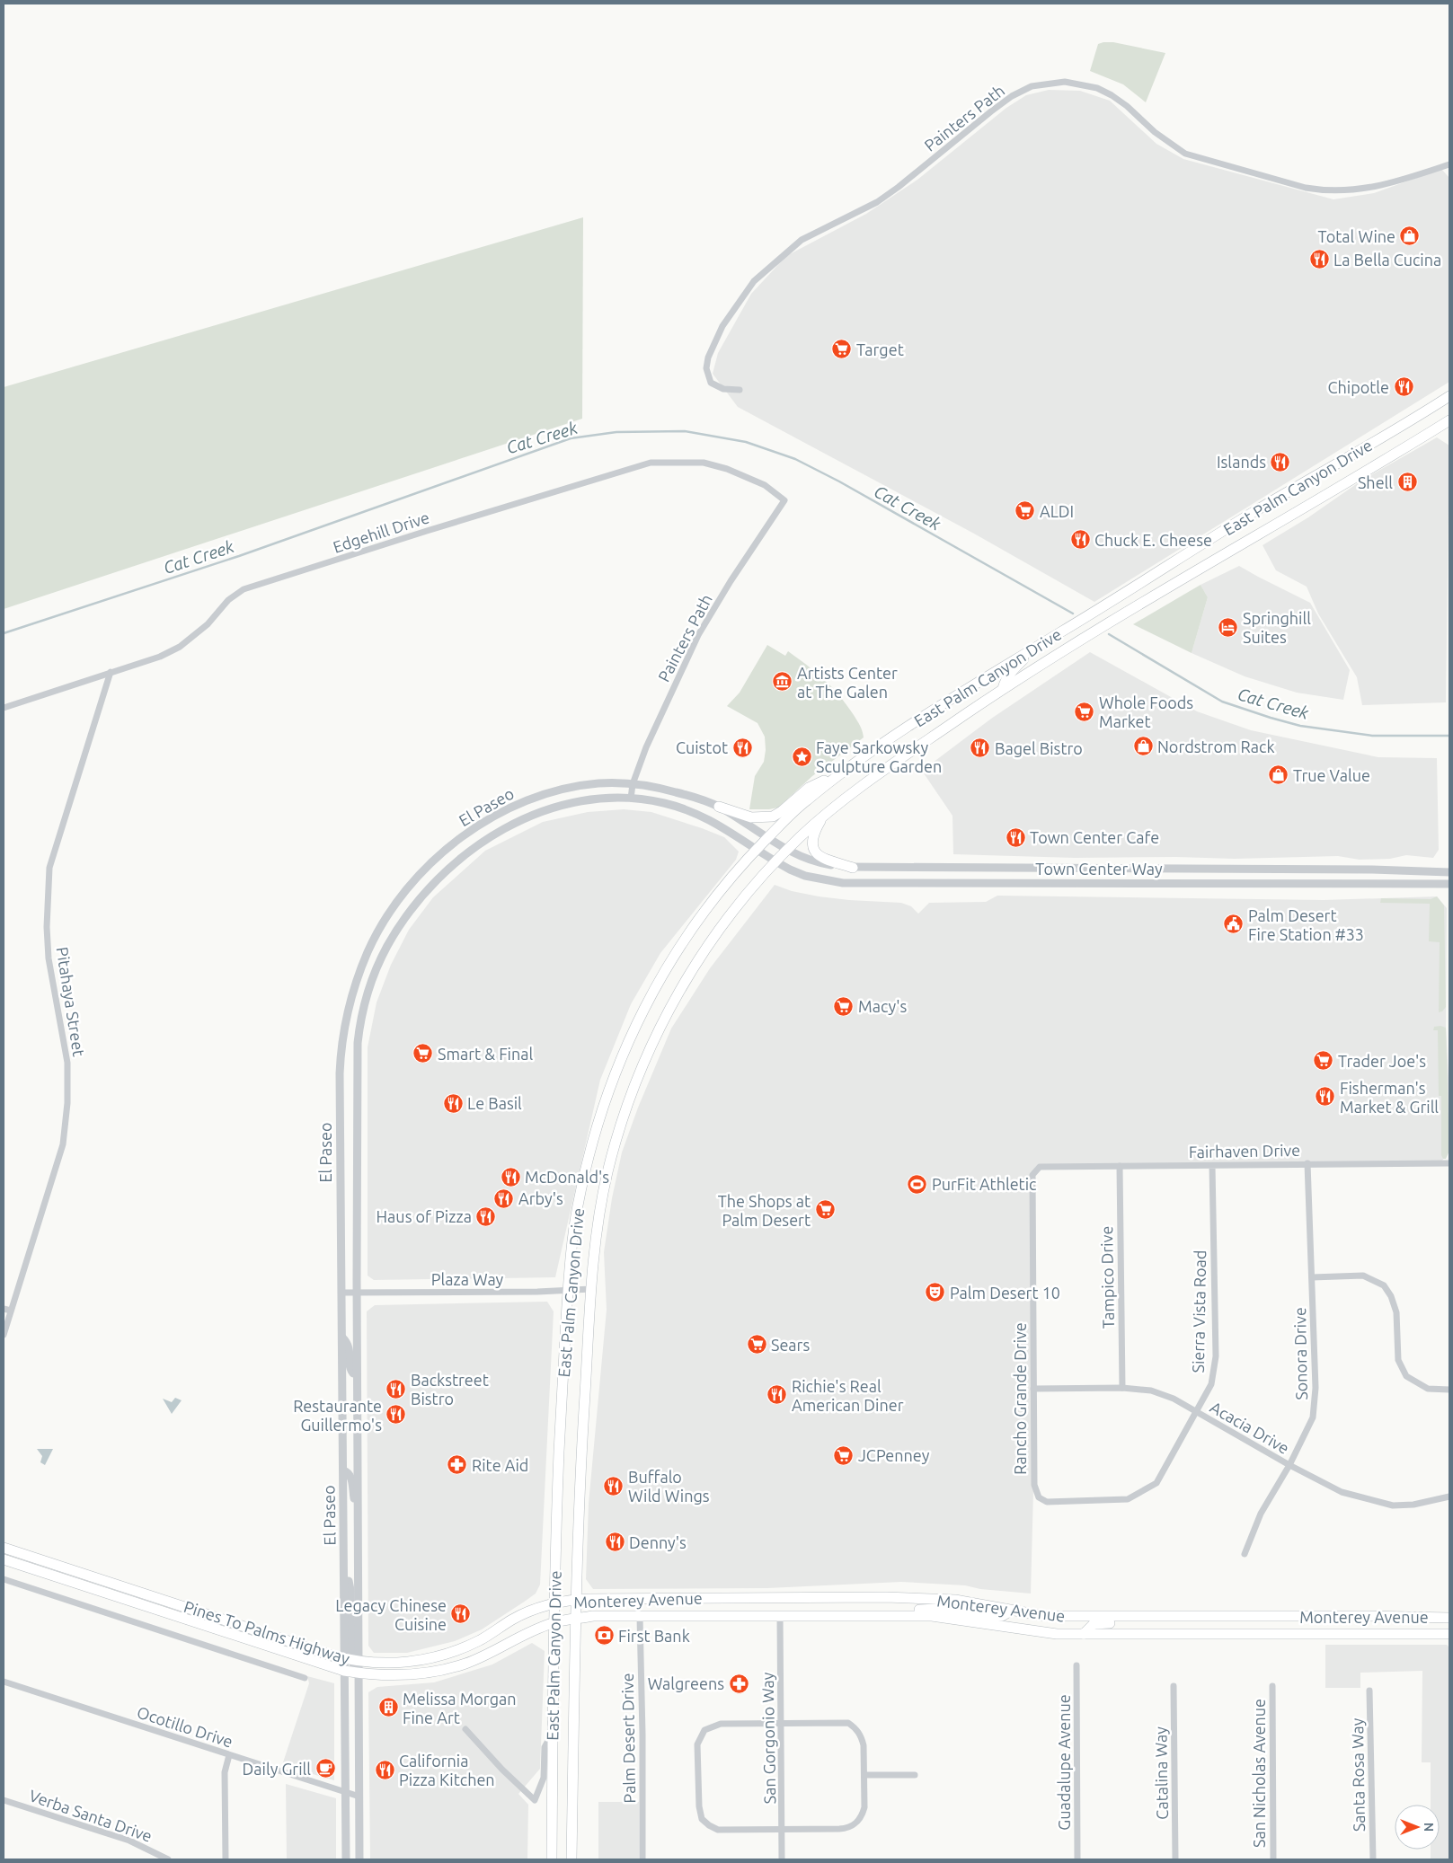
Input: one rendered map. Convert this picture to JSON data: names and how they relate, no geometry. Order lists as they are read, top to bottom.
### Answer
{
  "streets": {
    "main road": ["East Palm Canyon Drive", "Monterey Avenue", "Pines To Palms Highway"],
    "street": [
      "Painters Path",
      "Edgehill Drive",
      "El Paseo",
      "Town Center Way",
      "Pitahaya Street",
      "Fairhaven Drive",
      "Tampico Drive",
      "Plaza Way",
      "Sierra Vista Road",
      "Sonora Drive",
      "Rancho Grande Drive",
      "Acacia Drive",
      "Ocotillo Drive",
      "Palm Desert Drive",
      "San Gorgonio Way",
      "Guadalupe Avenue",
      "Catalina Way",
      "San Nicholas Avenue",
      "Santa Rosa Way",
      "Verba Santa Drive"
    ]
  },
  "crossings": [
    ["Painters Path", "Edgehill Drive"],
    ["Painters Path", "El Paseo"],
    ["East Palm Canyon Drive", "El Paseo"],
    ["East Palm Canyon Drive", "Town Center Way"],
    ["East Palm Canyon Drive", "Plaza Way"],
    ["East Palm Canyon Drive", "Monterey Avenue"],
    ["East Palm Canyon Drive", "Pines To Palms Highway"],
    ["Edgehill Drive", "Pitahaya Street"],
    ["El Paseo", "Town Center Way"],
    ["El Paseo", "Plaza Way"],
    ["El Paseo", "Pines To Palms Highway"],
    ["El Paseo", "Ocotillo Drive"],
    ["Fairhaven Drive", "Tampico Drive"],
    ["Fairhaven Drive", "Sierra Vista Road"],
    ["Fairhaven Drive", "Sonora Drive"],
    ["Fairhaven Drive", "Rancho Grande Drive"],
    ["Tampico Drive", "Acacia Drive"],
    ["Sierra Vista Road", "Rancho Grande Drive"],
    ["Sierra Vista Road", "Acacia Drive"],
    ["Sonora Drive", "Acacia Drive"],
    ["Rancho Grande Drive", "Acacia Drive"],
    ["Monterey Avenue", "Pines To Palms Highway"],
    ["Monterey Avenue", "Palm Desert Drive"],
    ["Monterey Avenue", "San Gorgonio Way"]
  ],
  "water": ["Cat Creek"],
  "places": {
    "shop": ["Total Wine", "Nordstrom Rack", "True Value"],
    "restaurant": [
      "La Bella Cucina",
      "Chipotle",
      "Islands",
      "Chuck E. Cheese",
      "Cuistot",
      "Bagel Bistro",
      "Town Center Cafe",
      "Fisherman's Market & Grill",
      "Le Basil",
      "McDonald's",
      "Arby's",
      "Haus of Pizza",
      "Backstreet Bistro",
      "Richie's Real American Diner",
      "Restaurante Guillermo's",
      "Buffalo Wild Wings",
      "Denny's",
      "Legacy Chinese Cuisine",
      "California Pizza Kitchen"
    ],
    "supermarket": [
      "Target",
      "ALDI",
      "Whole Foods Market",
      "Macy's",
      "Smart & Final",
      "Trader Joe's",
      "The Shops at Palm Desert",
      "Sears",
      "JCPenney"
    ],
    "building": ["Shell", "Melissa Morgan Fine Art"],
    "hotel": ["Springhill Suites"],
    "museum": ["Artists Center at The Galen"],
    "place": ["Faye Sarkowsky Sculpture Garden"],
    "public building": ["Palm Desert Fire Station #33"],
    "sports": ["PurFit Athletic"],
    "theatre": ["Palm Desert 10"],
    "pharmacy": ["Rite Aid", "Walgreens"],
    "bank": ["First Bank"],
    "cafe": ["Daily Grill"]
  },
  "north": "right"
}
